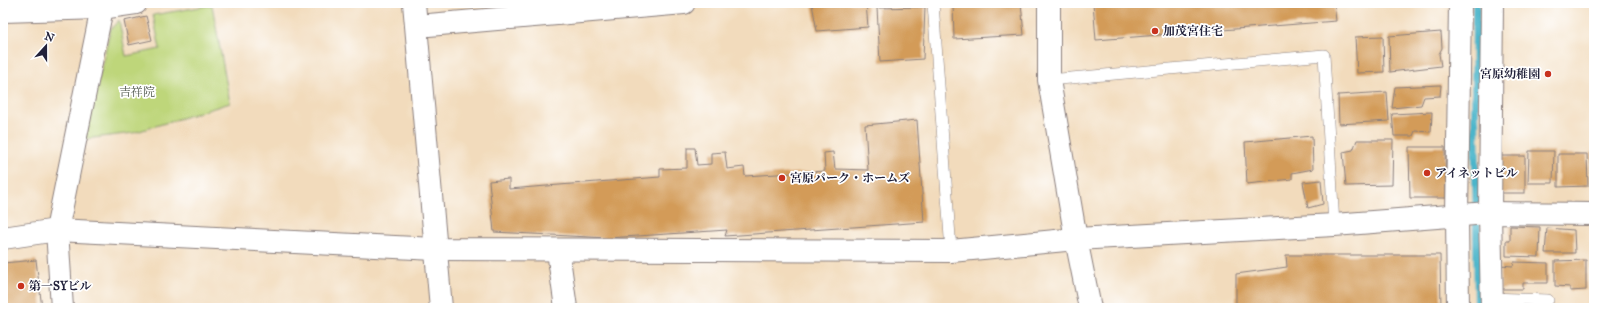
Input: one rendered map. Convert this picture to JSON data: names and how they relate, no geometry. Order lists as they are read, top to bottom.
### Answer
{
  "parks": ["吉祥院"],
  "places": [
    "加茂宮住宅",
    "宮原幼稚園",
    "アイネットビル",
    "宮原パーク・ホームズ",
    "第一SYビル"
  ],
  "north": "top"
}
